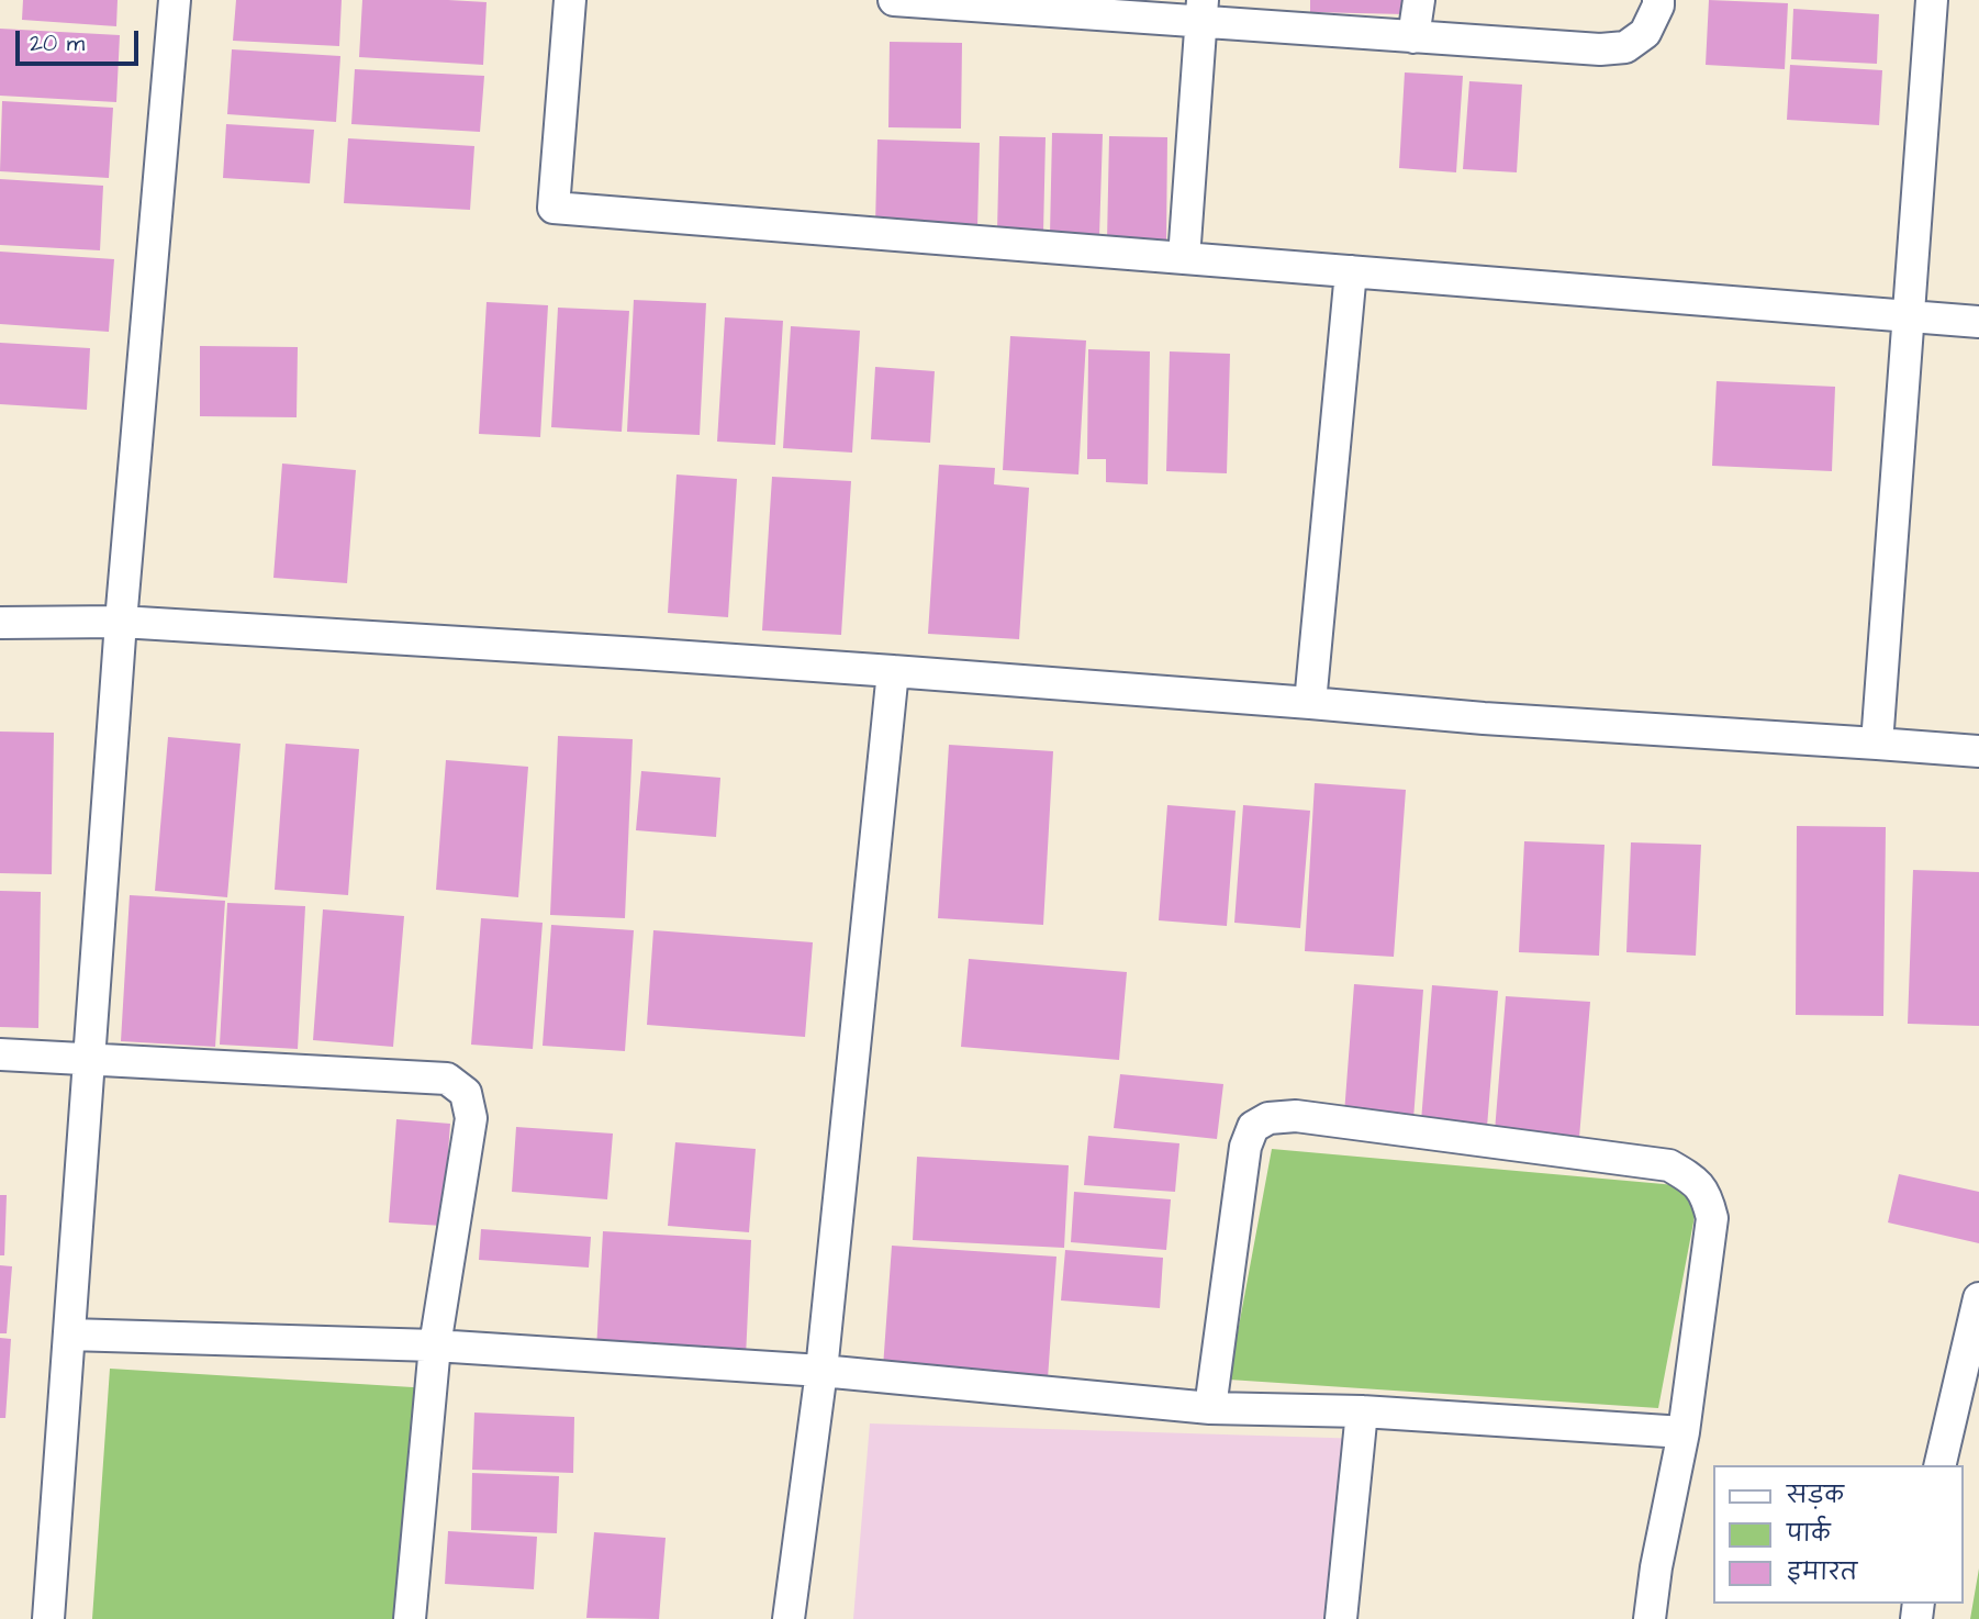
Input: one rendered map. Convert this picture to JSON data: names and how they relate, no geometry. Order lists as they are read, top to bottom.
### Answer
{
  "legend": ["सड़क", "पार्क", "इमारत"],
  "scale_bar": "20 m"
}
